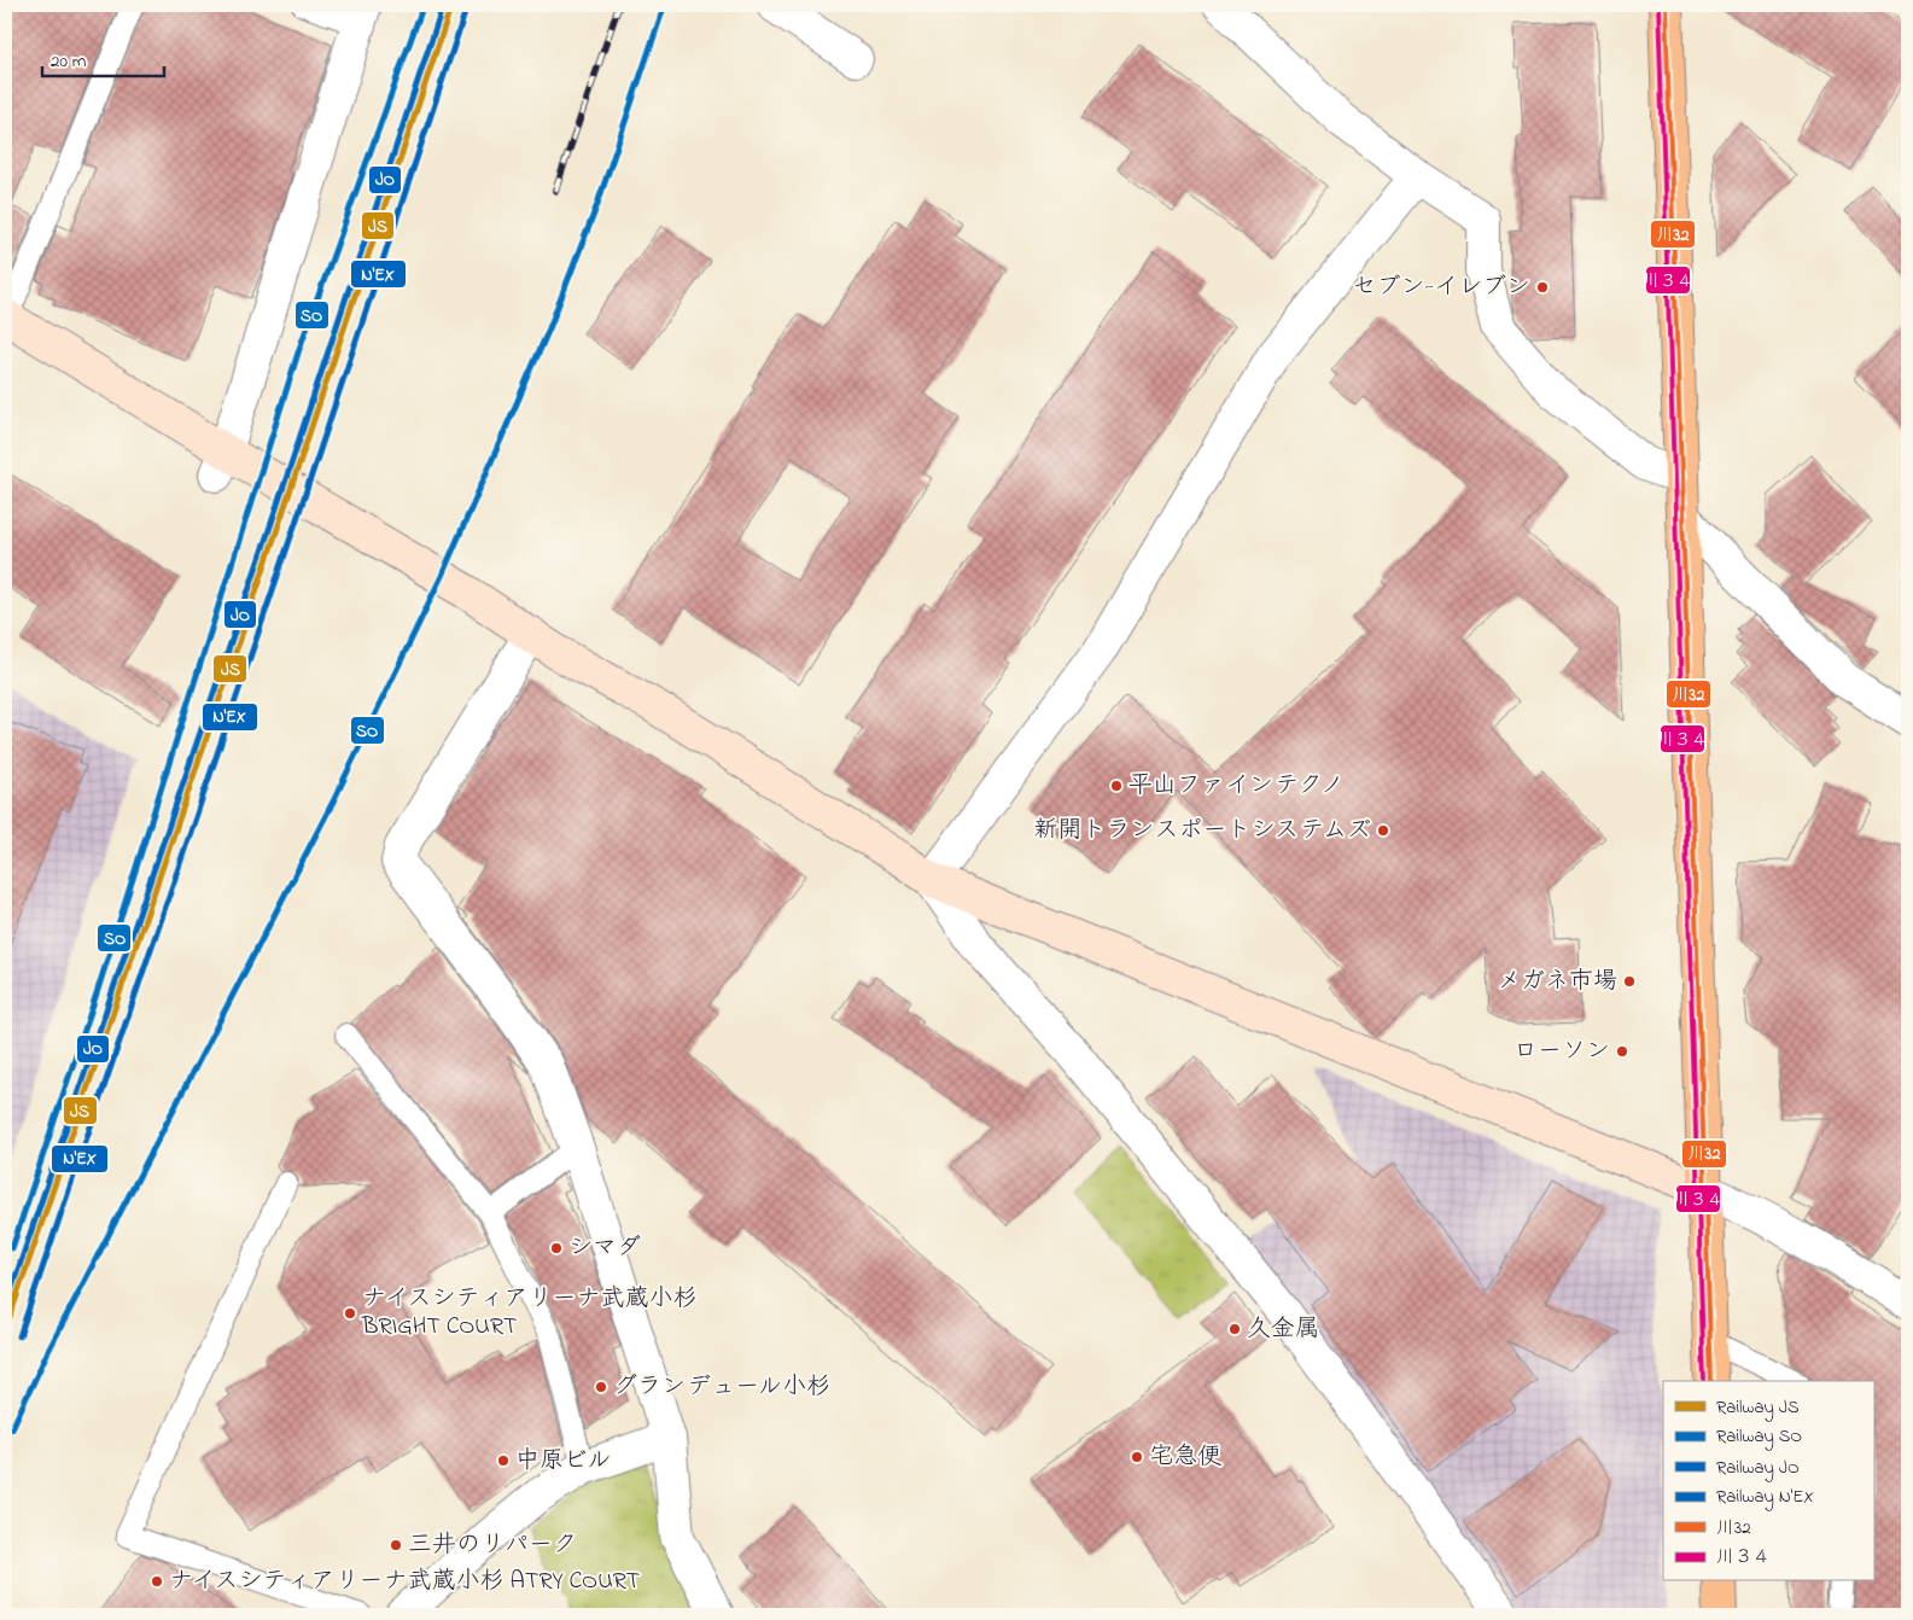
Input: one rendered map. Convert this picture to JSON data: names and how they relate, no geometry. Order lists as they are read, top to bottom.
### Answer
{
  "places": [
    "セブン-イレブン",
    "平山ファインテクノ",
    "新開トランスポートシステムズ",
    "メガネ市場",
    "ローソン",
    "シマダ",
    "ナイスシティアリーナ武蔵小杉 BRIGHT COURT",
    "久金属",
    "グランデュール小杉",
    "宅急便",
    "中原ビル",
    "三井のリパーク",
    "ナイスシティアリーナ武蔵小杉 ATRY COURT"
  ],
  "lines": [
    "rail line JS",
    "rail line JO",
    "transit line 川32",
    "transit line 川３４",
    "rail line SO",
    "rail line N'EX"
  ],
  "legend": [
    "Railway JS",
    "Railway SO",
    "Railway JO",
    "Railway N'EX",
    "川32",
    "川３４"
  ],
  "scale_bar": "20 m"
}
